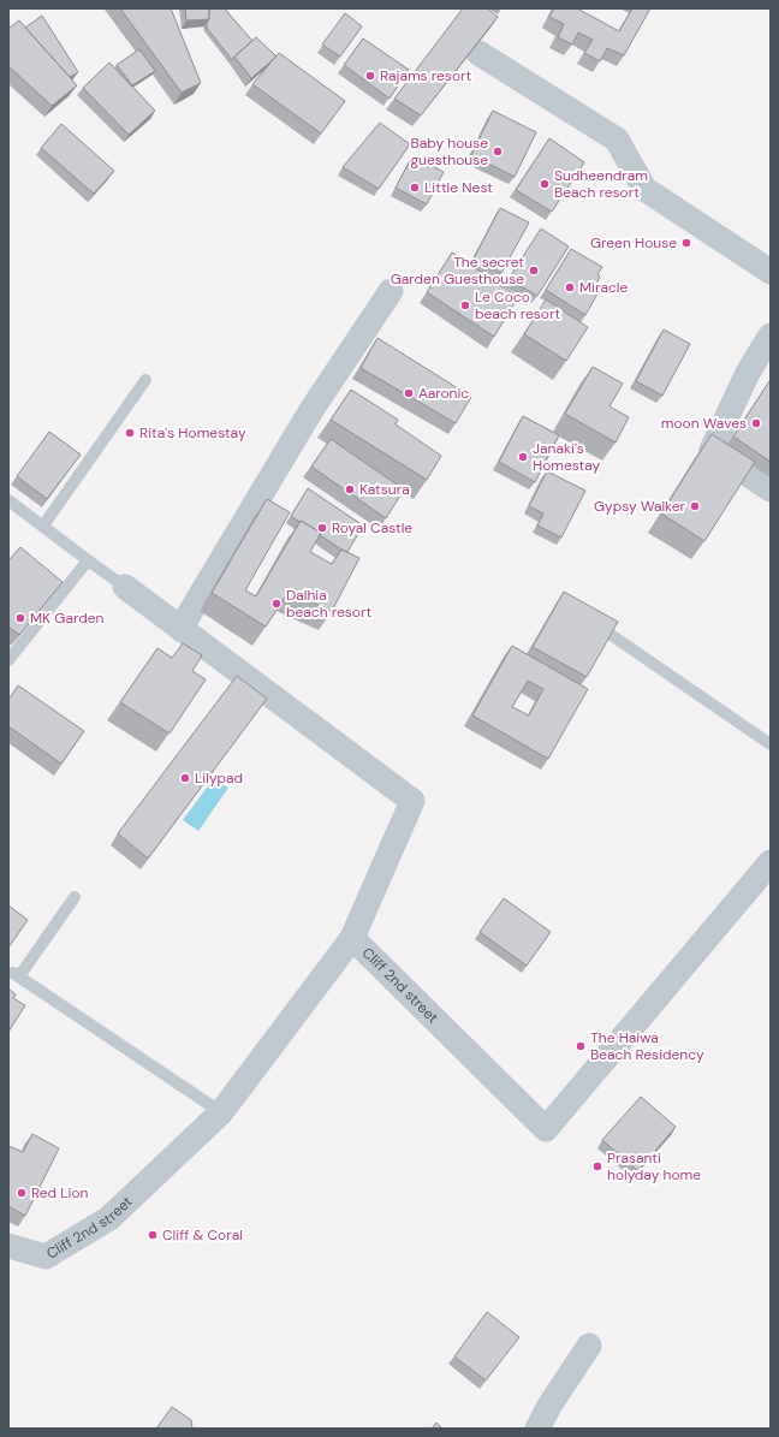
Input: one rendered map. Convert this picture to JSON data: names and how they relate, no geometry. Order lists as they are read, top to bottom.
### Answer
{
  "streets": {
    "street": ["Cliff 2nd street"]
  },
  "places": [
    "Rajams resort",
    "Baby house guesthouse",
    "Sudheendram Beach resort",
    "Little Nest",
    "Green House",
    "The secret Garden Guesthouse",
    "Miracle",
    "Le Coco beach resort",
    "Aaronic",
    "moon Waves",
    "Rita's Homestay",
    "Janaki's Homestay",
    "Katsura",
    "Gypsy Walker",
    "Royal Castle",
    "Dalhia beach resort",
    "MK Garden",
    "Lilypad",
    "The Haiwa Beach Residency",
    "Prasanti holyday home",
    "Red Lion",
    "Cliff & Coral"
  ]
}
